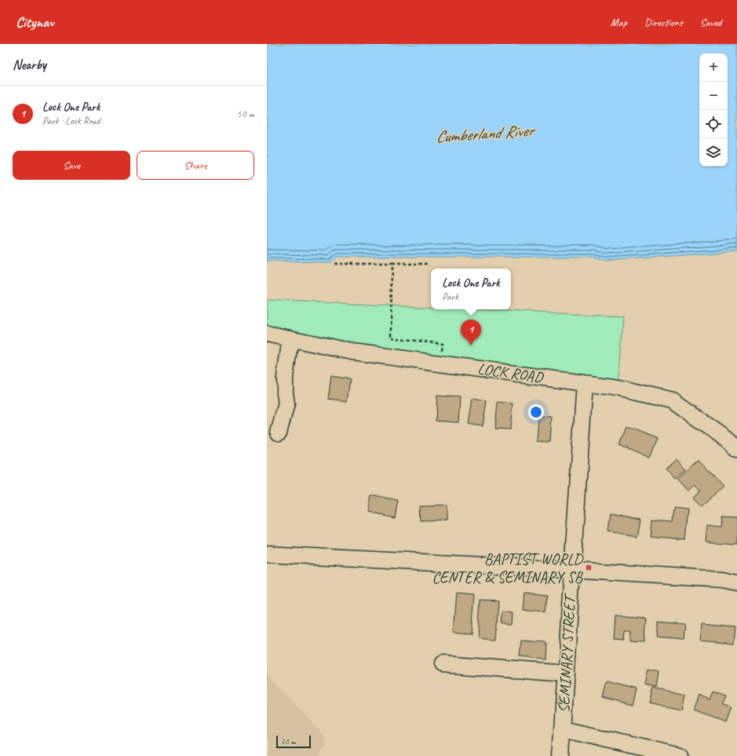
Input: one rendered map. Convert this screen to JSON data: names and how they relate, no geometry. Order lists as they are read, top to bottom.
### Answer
{
  "streets": {
    "street": ["LOCK ROAD", "SEMINARY STREET"]
  },
  "crossings": [
    ["LOCK ROAD", "SEMINARY STREET"]
  ],
  "water": ["Cumberland River"],
  "places": {
    "transit": ["BAPTIST WORLD CENTER & SEMINARY SB"]
  },
  "scale_bar": "20 m",
  "page": {
    "header": "Citynav",
    "nav": ["Map", "Directions", "Saved"],
    "heading": "Nearby",
    "map_buttons": ["+", "−"],
    "list": [
      {
        "mark": "1",
        "name": "Lock One Park",
        "note": "Park · Lock Road",
        "value": "50 m"
      }
    ],
    "buttons": ["Save", "Share"],
    "popup": ["Lock One Park", "Park"],
    "pins": "1",
    "scale": "20 m"
  }
}
